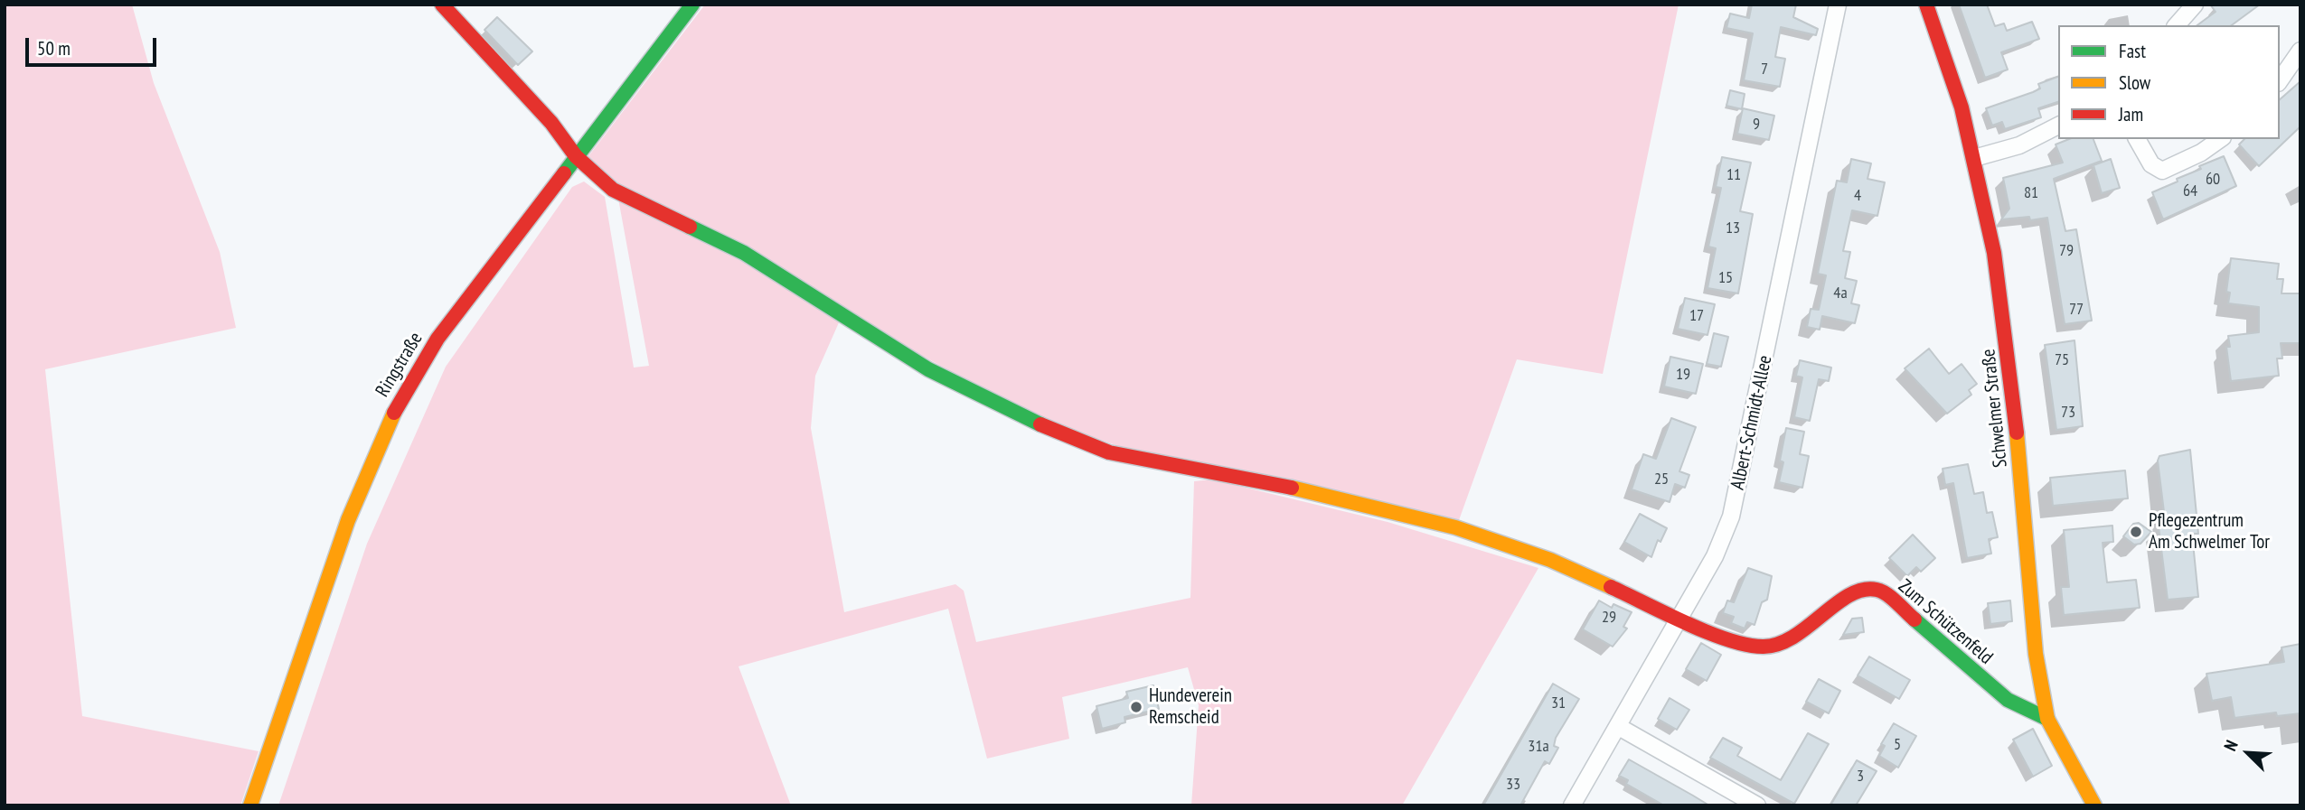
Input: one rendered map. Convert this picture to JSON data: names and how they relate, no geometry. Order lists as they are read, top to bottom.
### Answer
{
  "streets": {
    "street": [
      "Ringstraße",
      "Schwelmer Straße",
      "Albert-Schmidt-Allee",
      "Zum Schützenfeld"
    ]
  },
  "crossings": [
    ["Schwelmer Straße", "Zum Schützenfeld"],
    ["Albert-Schmidt-Allee", "Zum Schützenfeld"]
  ],
  "places": ["Pflegezentrum Am Schwelmer Tor", "Hundeverein Remscheid"],
  "house_numbers": [
    "7",
    "9",
    "11",
    "60",
    "64",
    "81",
    "4",
    "13",
    "79",
    "15",
    "4a",
    "77",
    "17",
    "75",
    "19",
    "73",
    "25",
    "29",
    "31",
    "5",
    "31a",
    "3",
    "33"
  ],
  "legend": ["Fast", "Slow", "Jam"],
  "scale_bar": "50 m",
  "north": "top left"
}
